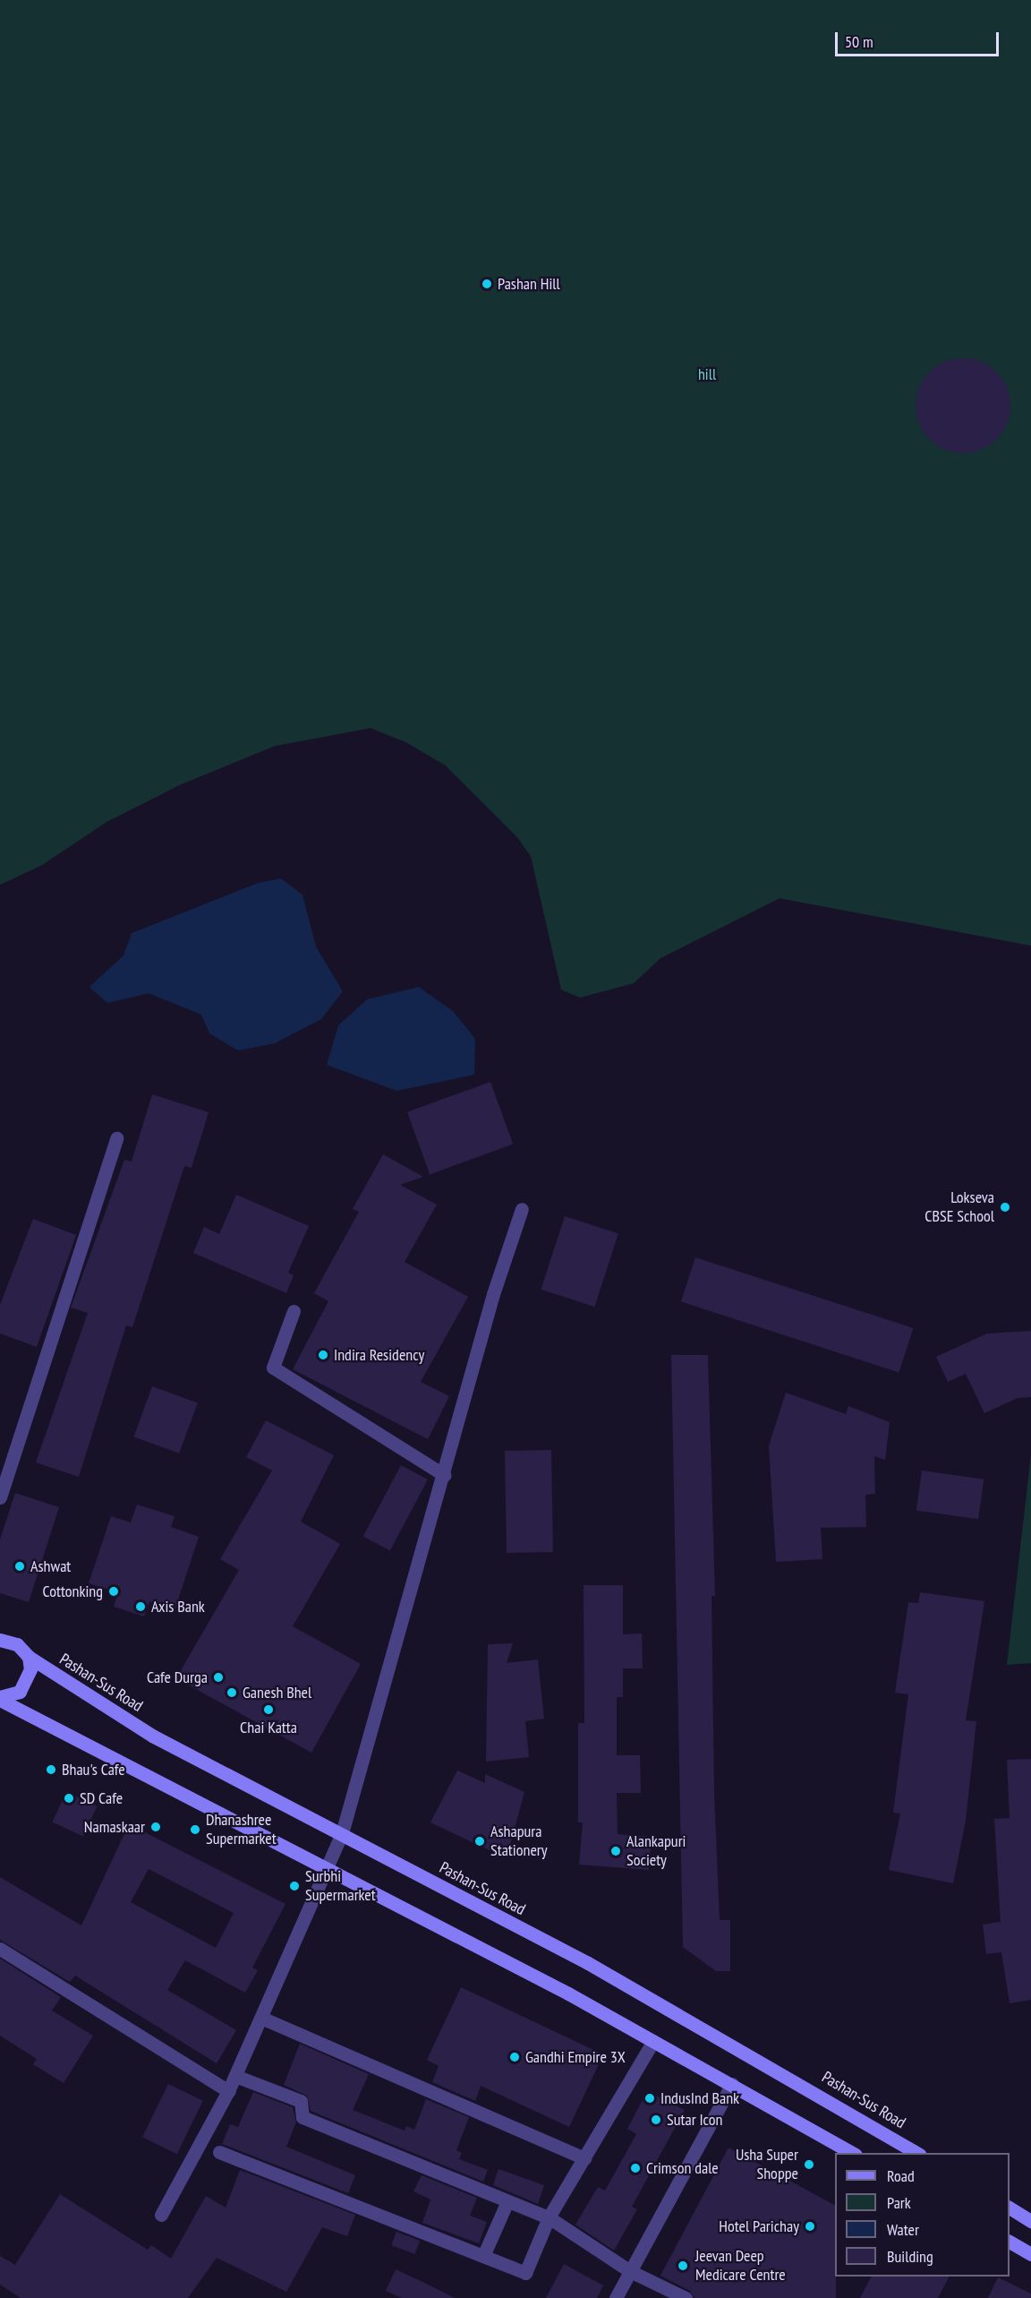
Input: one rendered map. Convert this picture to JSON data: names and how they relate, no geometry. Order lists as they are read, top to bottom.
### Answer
{
  "streets": {
    "main road": ["Pashan-Sus Road"]
  },
  "parks": ["hill"],
  "places": [
    "Pashan Hill",
    "Lokseva CBSE School",
    "Indira Residency",
    "Ashwat",
    "Cottonking",
    "Axis Bank",
    "Cafe Durga",
    "Ganesh Bhel",
    "Chai Katta",
    "Bhau's Cafe",
    "SD Cafe",
    "Namaskaar",
    "Dhanashree Supermarket",
    "Ashapura Stationery",
    "Alankapuri Society",
    "Surbhi Supermarket",
    "Gandhi Empire 3X",
    "IndusInd Bank",
    "Sutar Icon",
    "Usha Super Shoppe",
    "Crimson dale",
    "Hotel Parichay",
    "Jeevan Deep Medicare Centre"
  ],
  "legend": [
    "Road",
    "Park",
    "Water",
    "Building"
  ],
  "scale_bar": "50 m"
}
